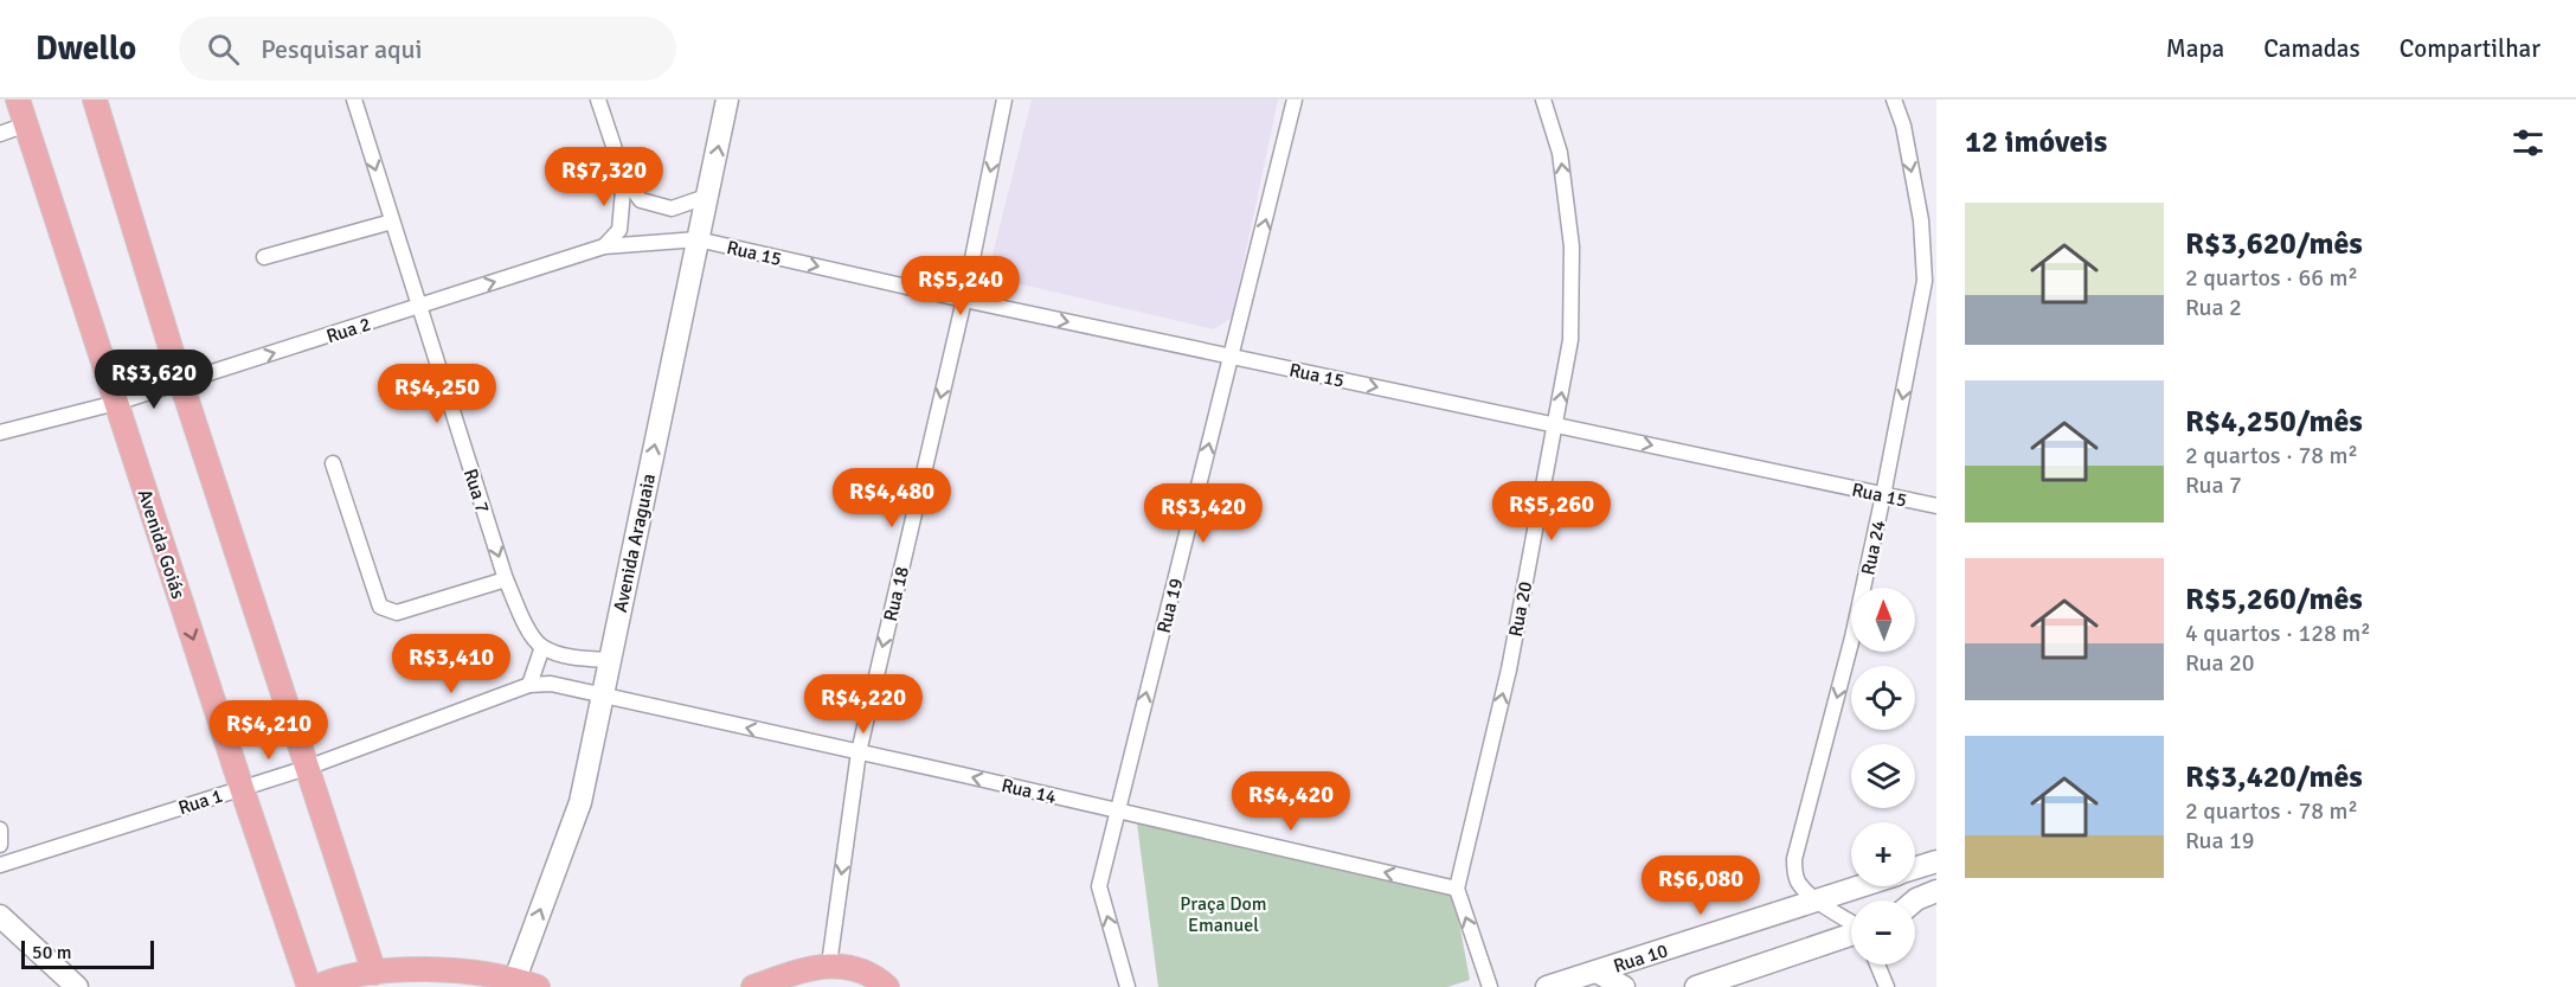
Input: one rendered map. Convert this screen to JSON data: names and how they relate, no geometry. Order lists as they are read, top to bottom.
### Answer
{
  "streets": {
    "main road": ["Avenida Araguaia", "Avenida Goiás", "Rua 10"],
    "street": [
      "Rua 15",
      "Rua 2",
      "Rua 7",
      "Rua 24",
      "Rua 18",
      "Rua 19",
      "Rua 20",
      "Rua 14",
      "Rua 1"
    ]
  },
  "crossings": [
    ["Rua 15", "Rua 2"],
    ["Rua 15", "Avenida Araguaia"],
    ["Rua 15", "Rua 24"],
    ["Rua 15", "Rua 18"],
    ["Rua 15", "Rua 19"],
    ["Rua 15", "Rua 20"],
    ["Rua 2", "Rua 7"],
    ["Rua 2", "Avenida Araguaia"],
    ["Rua 2", "Avenida Goiás"],
    ["Avenida Araguaia", "Rua 14"],
    ["Avenida Araguaia", "Rua 1"],
    ["Avenida Goiás", "Rua 1"],
    ["Rua 24", "Rua 10"],
    ["Rua 18", "Rua 14"],
    ["Rua 19", "Rua 14"],
    ["Rua 20", "Rua 14"],
    ["Rua 14", "Rua 1"]
  ],
  "one_way": [
    "Rua 15",
    "Rua 2",
    "Rua 7",
    "Avenida Araguaia",
    "Rua 24",
    "Rua 18",
    "Rua 19",
    "Rua 20",
    "Rua 14"
  ],
  "parks": ["Praça Dom Emanuel"],
  "scale_bar": "50 m",
  "north": "top",
  "page": {
    "header": "Dwello",
    "search": "Pesquisar aqui",
    "nav": ["Mapa", "Camadas", "Compartilhar"],
    "heading": "12 imóveis",
    "price": [
      "R$7,320",
      "R$5,240",
      "R$3,620",
      "R$4,250",
      "R$4,480",
      "R$5,260",
      "R$3,420",
      "R$3,410",
      "R$4,220",
      "R$4,210",
      "R$4,420",
      "R$6,080"
    ],
    "list": [
      {
        "name": "R$3,620/mês",
        "note": "2 quartos · 66 m² · Rua 2"
      },
      {
        "name": "R$4,250/mês",
        "note": "2 quartos · 78 m² · Rua 7"
      },
      {
        "name": "R$5,260/mês",
        "note": "4 quartos · 128 m² · Rua 20"
      },
      {
        "name": "R$3,420/mês",
        "note": "2 quartos · 78 m² · Rua 19"
      }
    ],
    "map_buttons": ["+", "−"],
    "scale": "50 m"
  }
}
